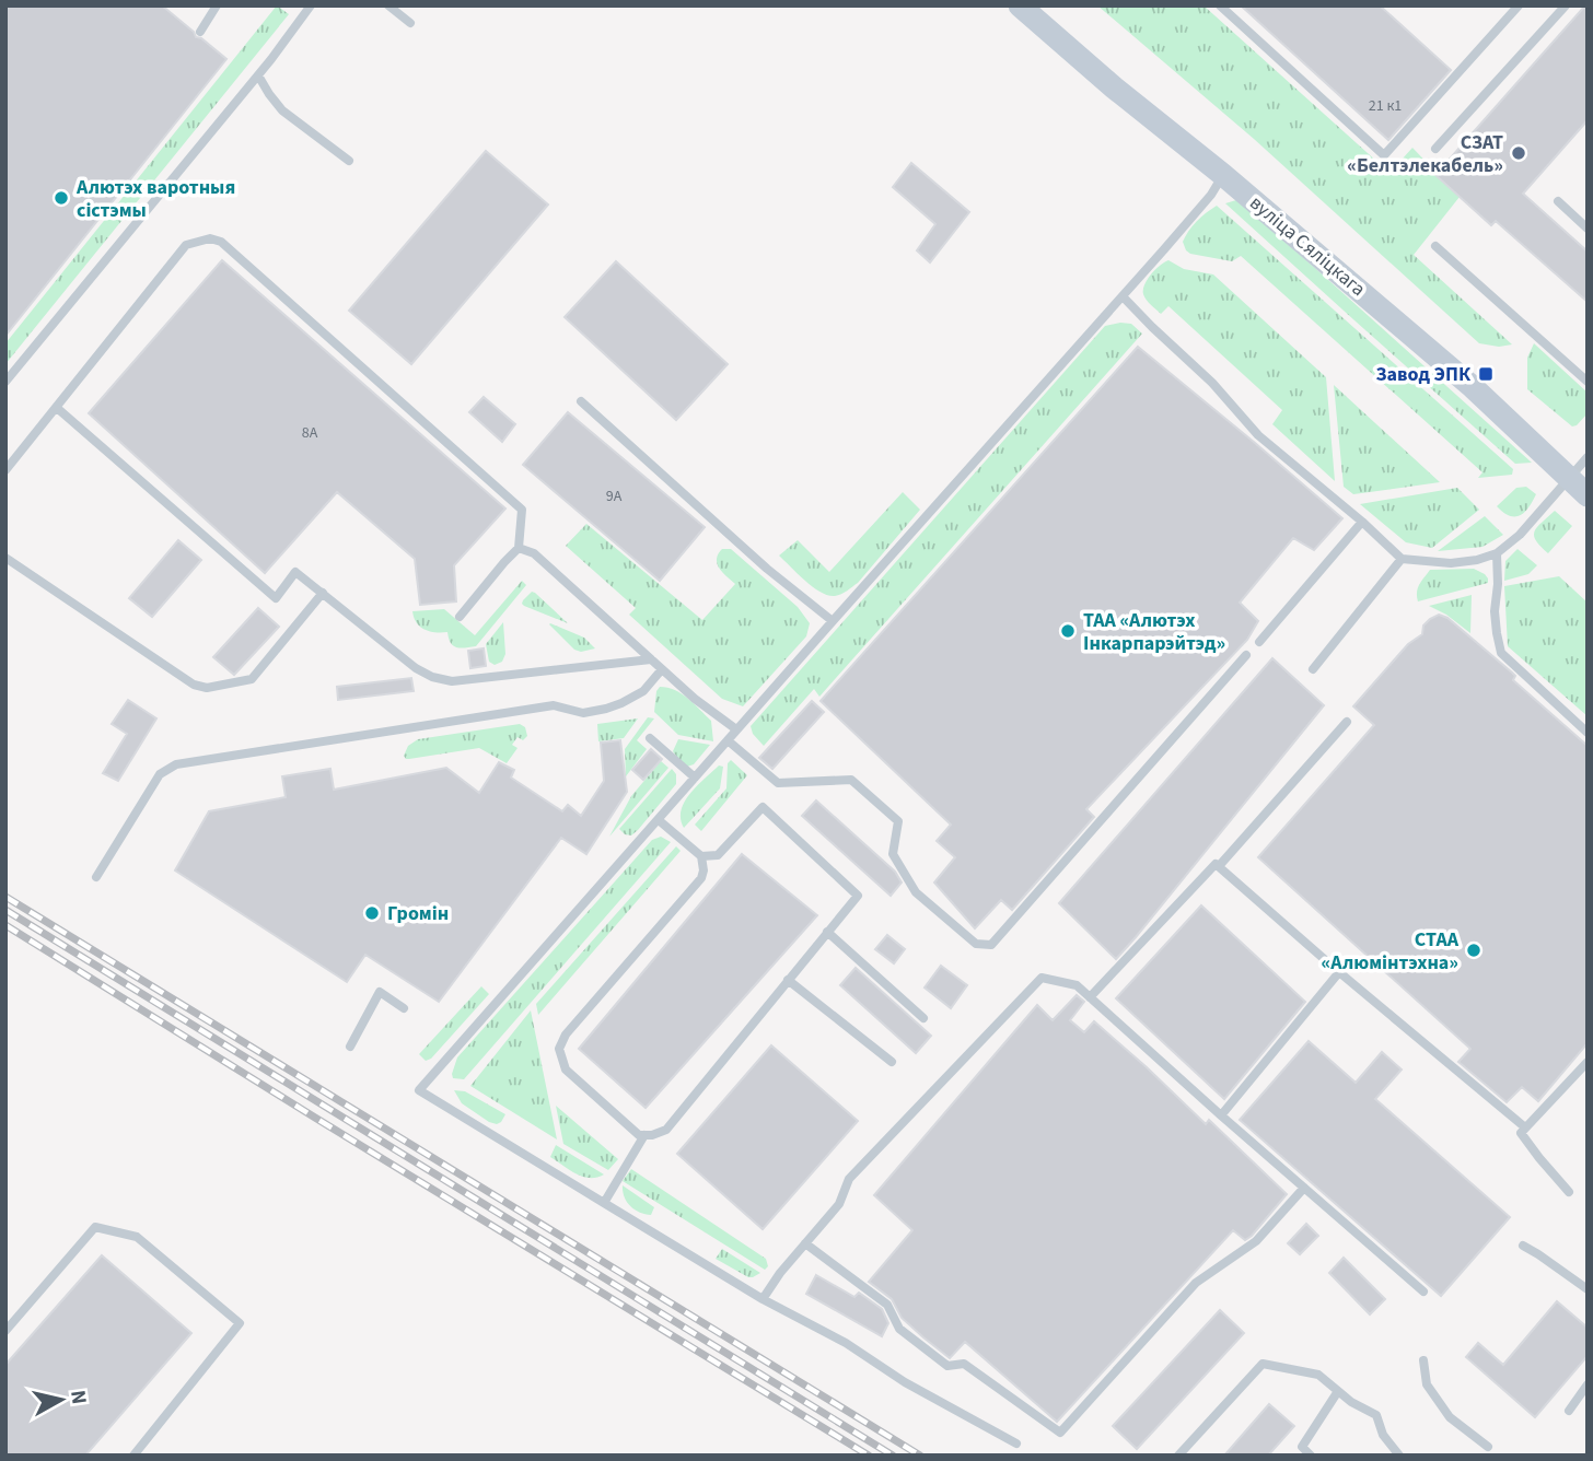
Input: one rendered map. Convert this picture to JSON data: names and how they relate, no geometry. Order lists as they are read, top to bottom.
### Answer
{
  "streets": {
    "main road": ["вуліца Сяліцкага"]
  },
  "places": {
    "other": [
      "СЗАТ «Белтэлекабель»",
      "Алютэх варотныя сістэмы",
      "ТАА «Алютэх Інкарпарэйтэд»",
      "Громін",
      "СТАА «Алюмінтэхна»"
    ],
    "transit": ["Завод ЭПК"]
  },
  "house_numbers": ["21 к1", "8А", "9А"],
  "north": "right"
}
